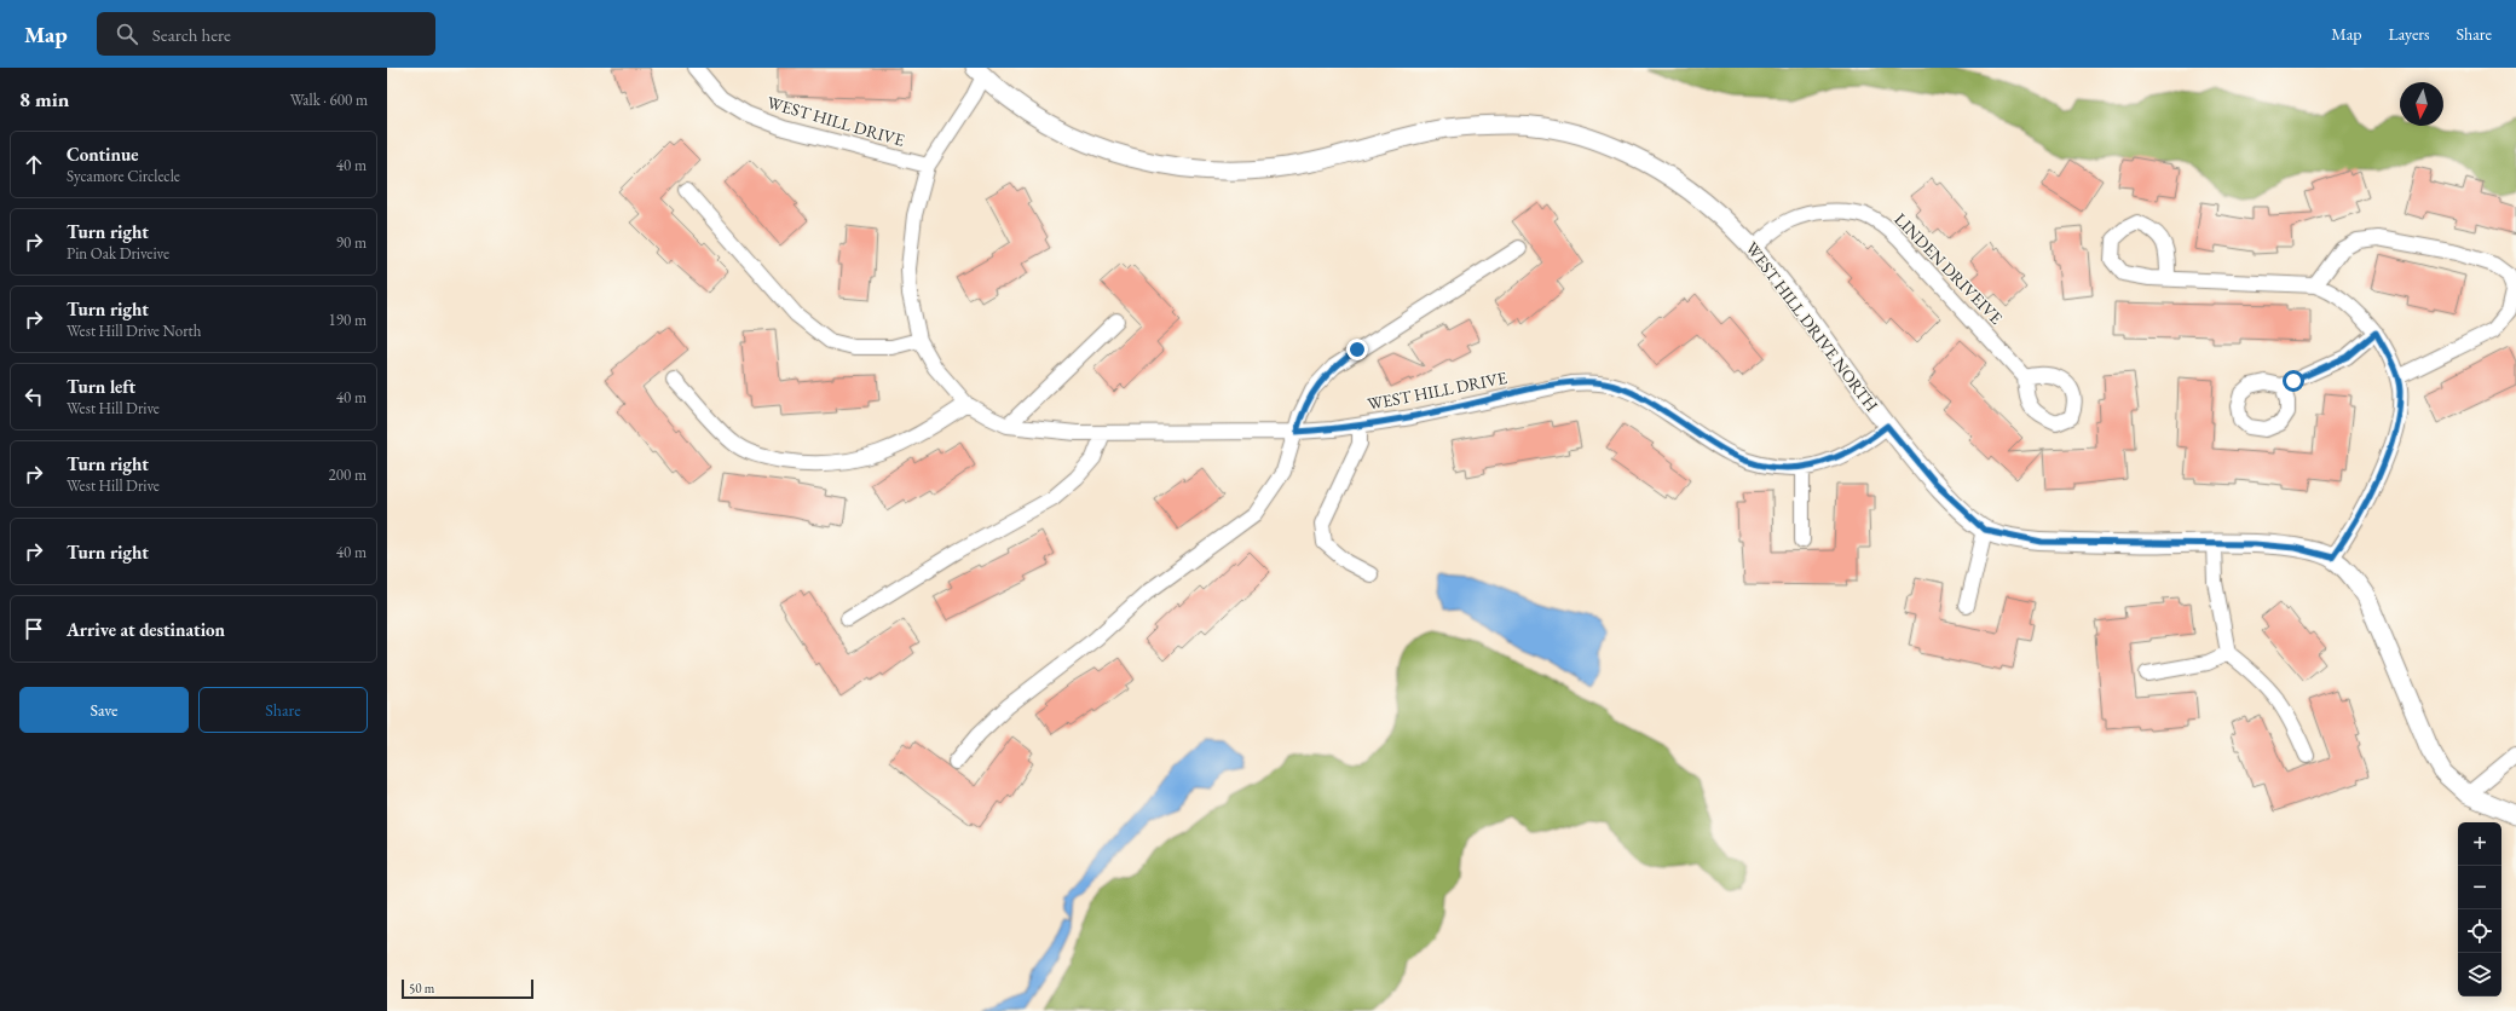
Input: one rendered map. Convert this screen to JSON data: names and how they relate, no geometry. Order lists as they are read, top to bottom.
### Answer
{
  "streets": {
    "street": ["WEST HILL DRIVE", "LINDEN DRIVEIVE", "WEST HILL DRIVE NORTH"]
  },
  "crossings": [
    ["WEST HILL DRIVE", "WEST HILL DRIVE NORTH"],
    ["LINDEN DRIVEIVE", "WEST HILL DRIVE NORTH"]
  ],
  "scale_bar": "50 m",
  "north": "bottom",
  "page": {
    "header": "Map",
    "search": "Search here",
    "nav": ["Map", "Layers", "Share"],
    "heading": ["8 min", "Walk · 600 m"],
    "list": [
      ["Continue", "Sycamore Circlecle", "40 m"],
      ["Turn right", "Pin Oak Driveive", "90 m"],
      ["Turn right", "West Hill Drive North", "190 m"],
      ["Turn left", "West Hill Drive", "40 m"],
      ["Turn right", "West Hill Drive", "200 m"],
      ["Turn right", "40 m"],
      "Arrive at destination"
    ],
    "buttons": ["Save", "Share"],
    "map_buttons": ["+", "−"],
    "scale": "50 m"
  }
}
